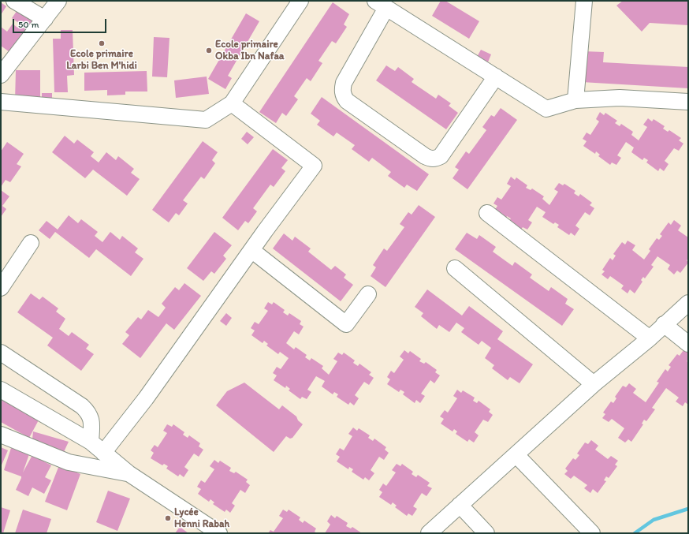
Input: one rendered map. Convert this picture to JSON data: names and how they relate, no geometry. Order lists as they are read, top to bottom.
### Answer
{
  "places": ["Ecole primaire Larbi Ben M'hidi", "Ecole primaire Okba Ibn Nafaa", "Lycée Henni Rabah"],
  "scale_bar": "50 m"
}
